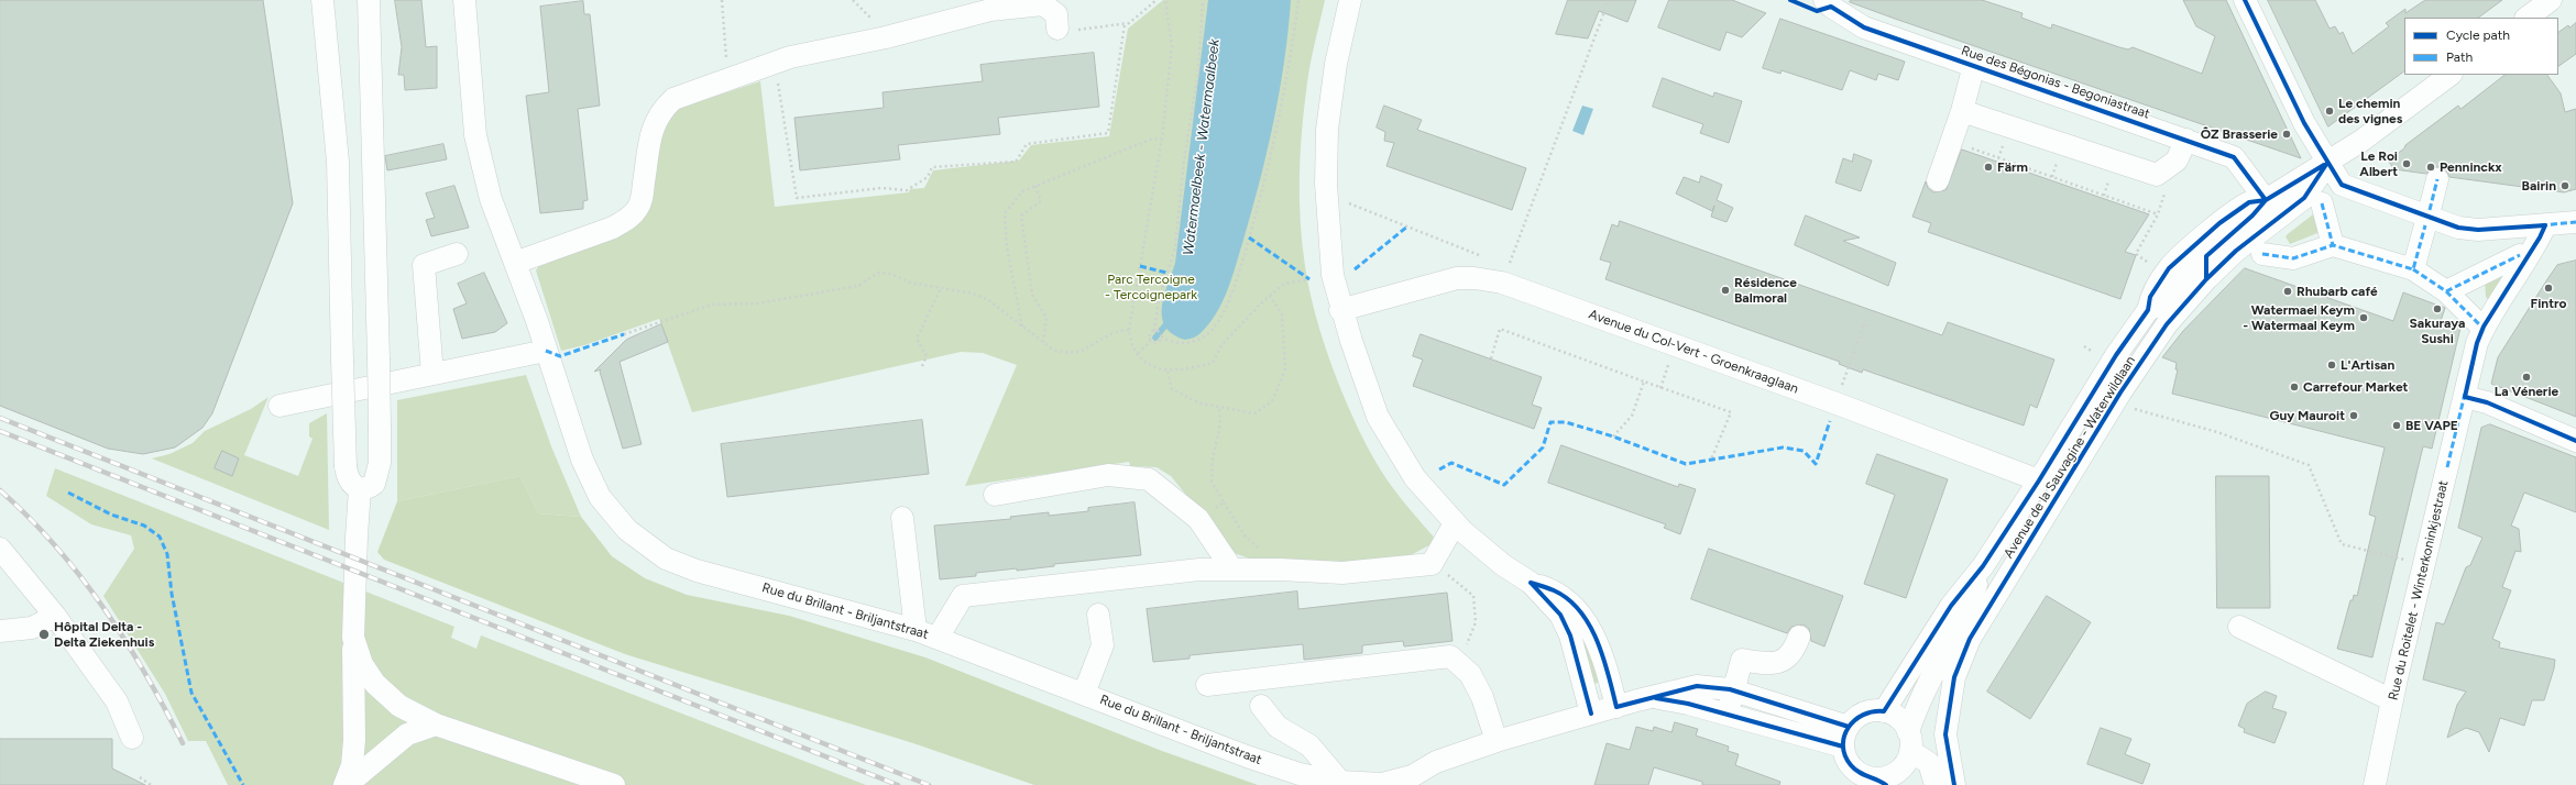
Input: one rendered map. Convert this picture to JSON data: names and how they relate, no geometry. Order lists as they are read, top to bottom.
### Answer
{
  "streets": {
    "street": [
      "Rue des Bégonias - Begoniastraat",
      "Avenue du Col-Vert - Groenkraaglaan",
      "Avenue de la Sauvagine - Waterwildlaan",
      "Rue du Roitelet - Winterkoninkjestraat",
      "Rue du Brillant - Briljantstraat"
    ]
  },
  "crossings": [
    ["Rue des Bégonias - Begoniastraat", "Avenue de la Sauvagine - Waterwildlaan"],
    ["Avenue du Col-Vert - Groenkraaglaan", "Avenue de la Sauvagine - Waterwildlaan"]
  ],
  "water": ["Watermaelbeek - Watermaalbeek"],
  "parks": ["Parc Tercoigne - Tercoignepark"],
  "places": [
    "Le chemin des vignes",
    "ÔZ Brasserie",
    "Le Roi Albert",
    "Färm",
    "Penninckx",
    "Bairin",
    "Fintro",
    "Résidence Balmoral",
    "Rhubarb café",
    "Sakuraya Sushi",
    "Watermael Keym - Watermaal Keym",
    "L'Artisan",
    "La Vénerie",
    "Carrefour Market",
    "Guy Mauroit",
    "BE VAPE",
    "Hôpital Delta - Delta Ziekenhuis"
  ],
  "legend": ["Cycle path", "Path"]
}
